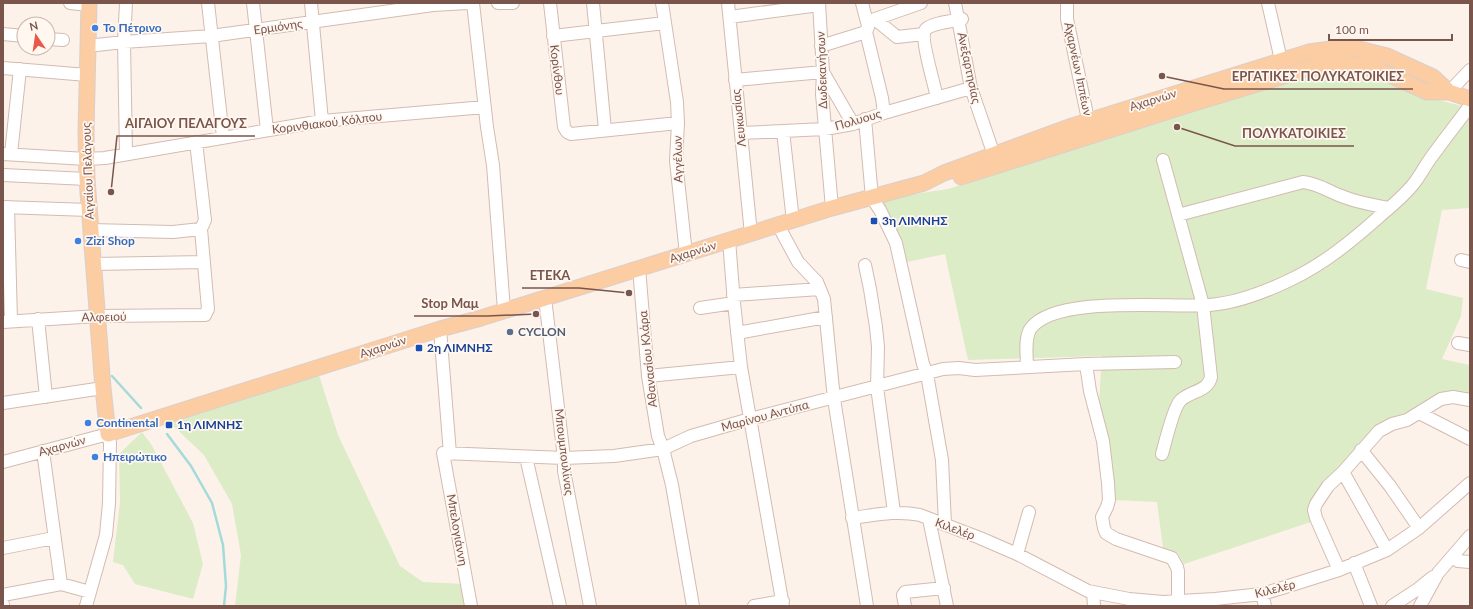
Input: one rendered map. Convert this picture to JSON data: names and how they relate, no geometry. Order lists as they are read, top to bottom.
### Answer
{
  "streets": {
    "main road": ["Αχαρνών", "Αιγαίου Πελάγους"],
    "street": [
      "Ερμιόνης",
      "Ανεξαρτησίας",
      "Αχαρνέων Ιππέων",
      "Κορίνθου",
      "Δωδεκανήσων",
      "Λευκωσίας",
      "Πολυους",
      "Κορινθιακού Κόλπου",
      "Αγγέλων",
      "Αλφειού",
      "Αθανασίου Κλάρα",
      "Μαρίνου Αντύπα",
      "Μπουμπουλίνας",
      "Κιλελέρ",
      "Μπελογιάννη"
    ]
  },
  "crossings": [
    ["Ερμιόνης", "Αιγαίου Πελάγους"],
    ["Ανεξαρτησίας", "Αχαρνών"],
    ["Ανεξαρτησίας", "Πολυους"],
    ["Αχαρνέων Ιππέων", "Αχαρνών"],
    ["Κορίνθου", "Αγγέλων"],
    ["Δωδεκανήσων", "Αχαρνών"],
    ["Δωδεκανήσων", "Πολυους"],
    ["Αχαρνών", "Λευκωσίας"],
    ["Αχαρνών", "Αγγέλων"],
    ["Αχαρνών", "Αιγαίου Πελάγους"],
    ["Αχαρνών", "Αθανασίου Κλάρα"],
    ["Αχαρνών", "Μπουμπουλίνας"],
    ["Αχαρνών", "Μπελογιάννη"],
    ["Λευκωσίας", "Πολυους"],
    ["Κορινθιακού Κόλπου", "Αιγαίου Πελάγους"],
    ["Αιγαίου Πελάγους", "Αλφειού"],
    ["Αθανασίου Κλάρα", "Μαρίνου Αντύπα"],
    ["Μαρίνου Αντύπα", "Μπουμπουλίνας"],
    ["Μαρίνου Αντύπα", "Μπελογιάννη"]
  ],
  "places": {
    "other": [
      "Το Πέτρινο",
      "ΕΡΓΑΤΙΚΕΣ ΠΟΛΥΚΑΤΟΙΚΙΕΣ",
      "ΠΟΛΥΚΑΤΟΙΚΙΕΣ",
      "ΑΙΓΑΙΟΥ ΠΕΛΑΓΟΥΣ",
      "Zizi Shop",
      "ΕΤΕΚΑ",
      "Stop Μαμ",
      "CYCLON",
      "Continental",
      "Ηπειρώτικο"
    ],
    "transit": ["3η ΛΙΜΝΗΣ", "2η ΛΙΜΝΗΣ", "1η ΛΙΜΝΗΣ"]
  },
  "scale_bar": "100 m",
  "north": "top"
}
